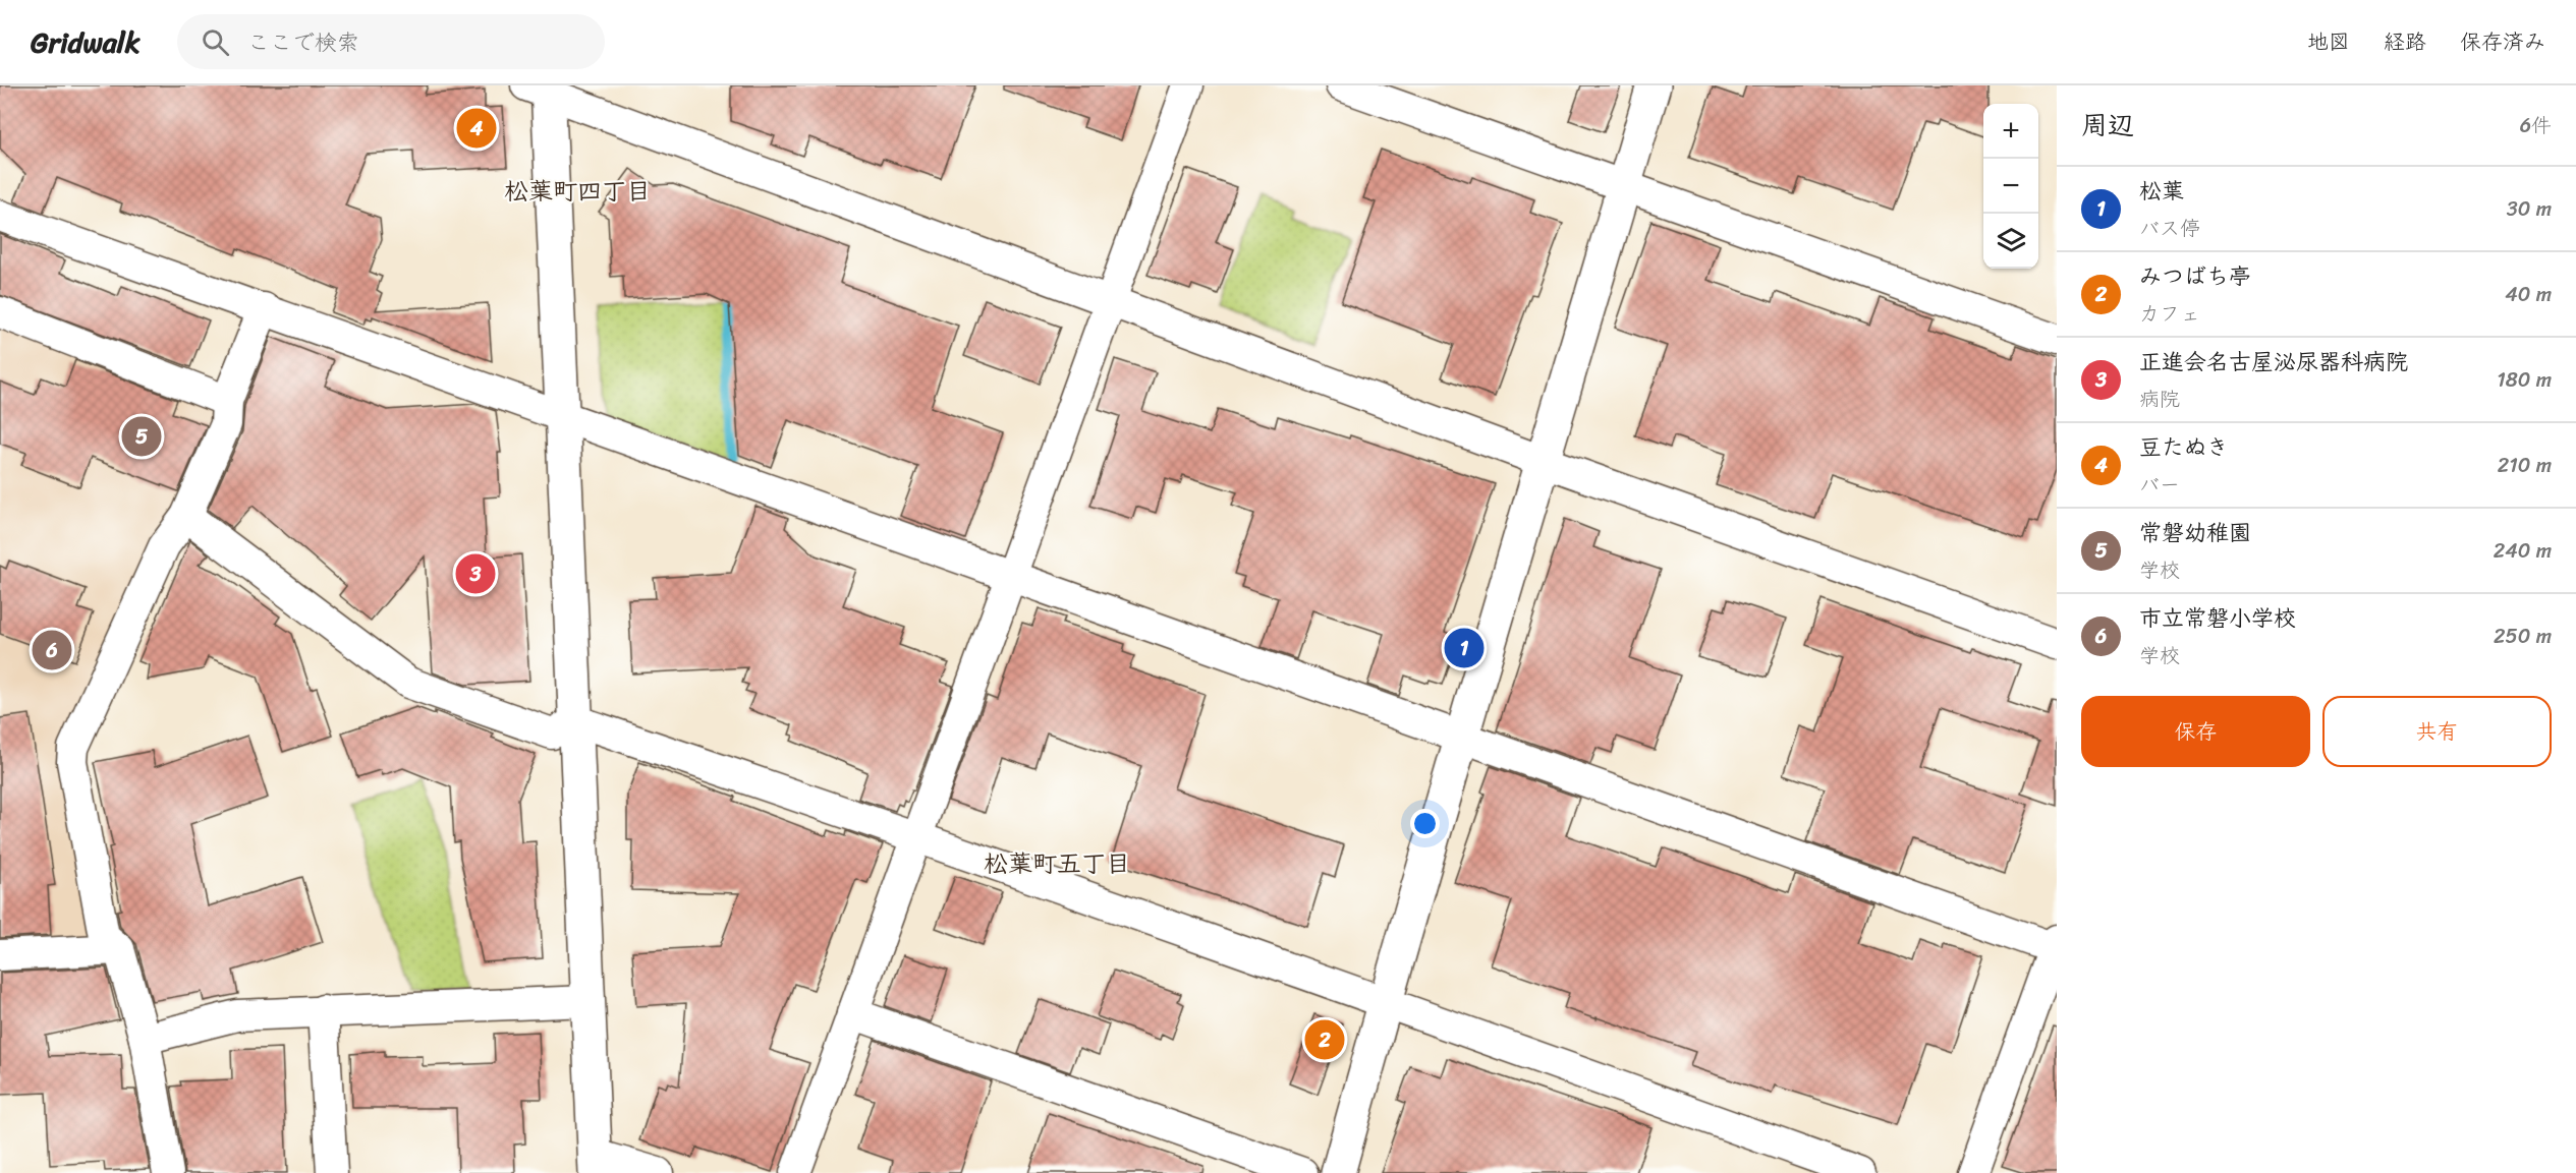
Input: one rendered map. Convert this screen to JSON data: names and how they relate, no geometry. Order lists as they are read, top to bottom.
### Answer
{
  "districts": ["松葉町四丁目", "松葉町五丁目"],
  "page": {
    "header": "Gridwalk",
    "search": "ここで検索",
    "nav": ["地図", "経路", "保存済み"],
    "heading": ["周辺", "6件"],
    "map_buttons": ["+", "−"],
    "pins": [
      "4",
      "5",
      "3",
      "1",
      "6",
      "2"
    ],
    "list": [
      {
        "mark": "1",
        "name": "松葉",
        "note": "バス停",
        "value": "30 m"
      },
      {
        "mark": "2",
        "name": "みつばち亭",
        "note": "カフェ",
        "value": "40 m"
      },
      {
        "mark": "3",
        "name": "正進会名古屋泌尿器科病院",
        "note": "病院",
        "value": "180 m"
      },
      {
        "mark": "4",
        "name": "豆たぬき",
        "note": "バー",
        "value": "210 m"
      },
      {
        "mark": "5",
        "name": "常磐幼稚園",
        "note": "学校",
        "value": "240 m"
      },
      {
        "mark": "6",
        "name": "市立常磐小学校",
        "note": "学校",
        "value": "250 m"
      }
    ],
    "buttons": ["保存", "共有"]
  }
}
